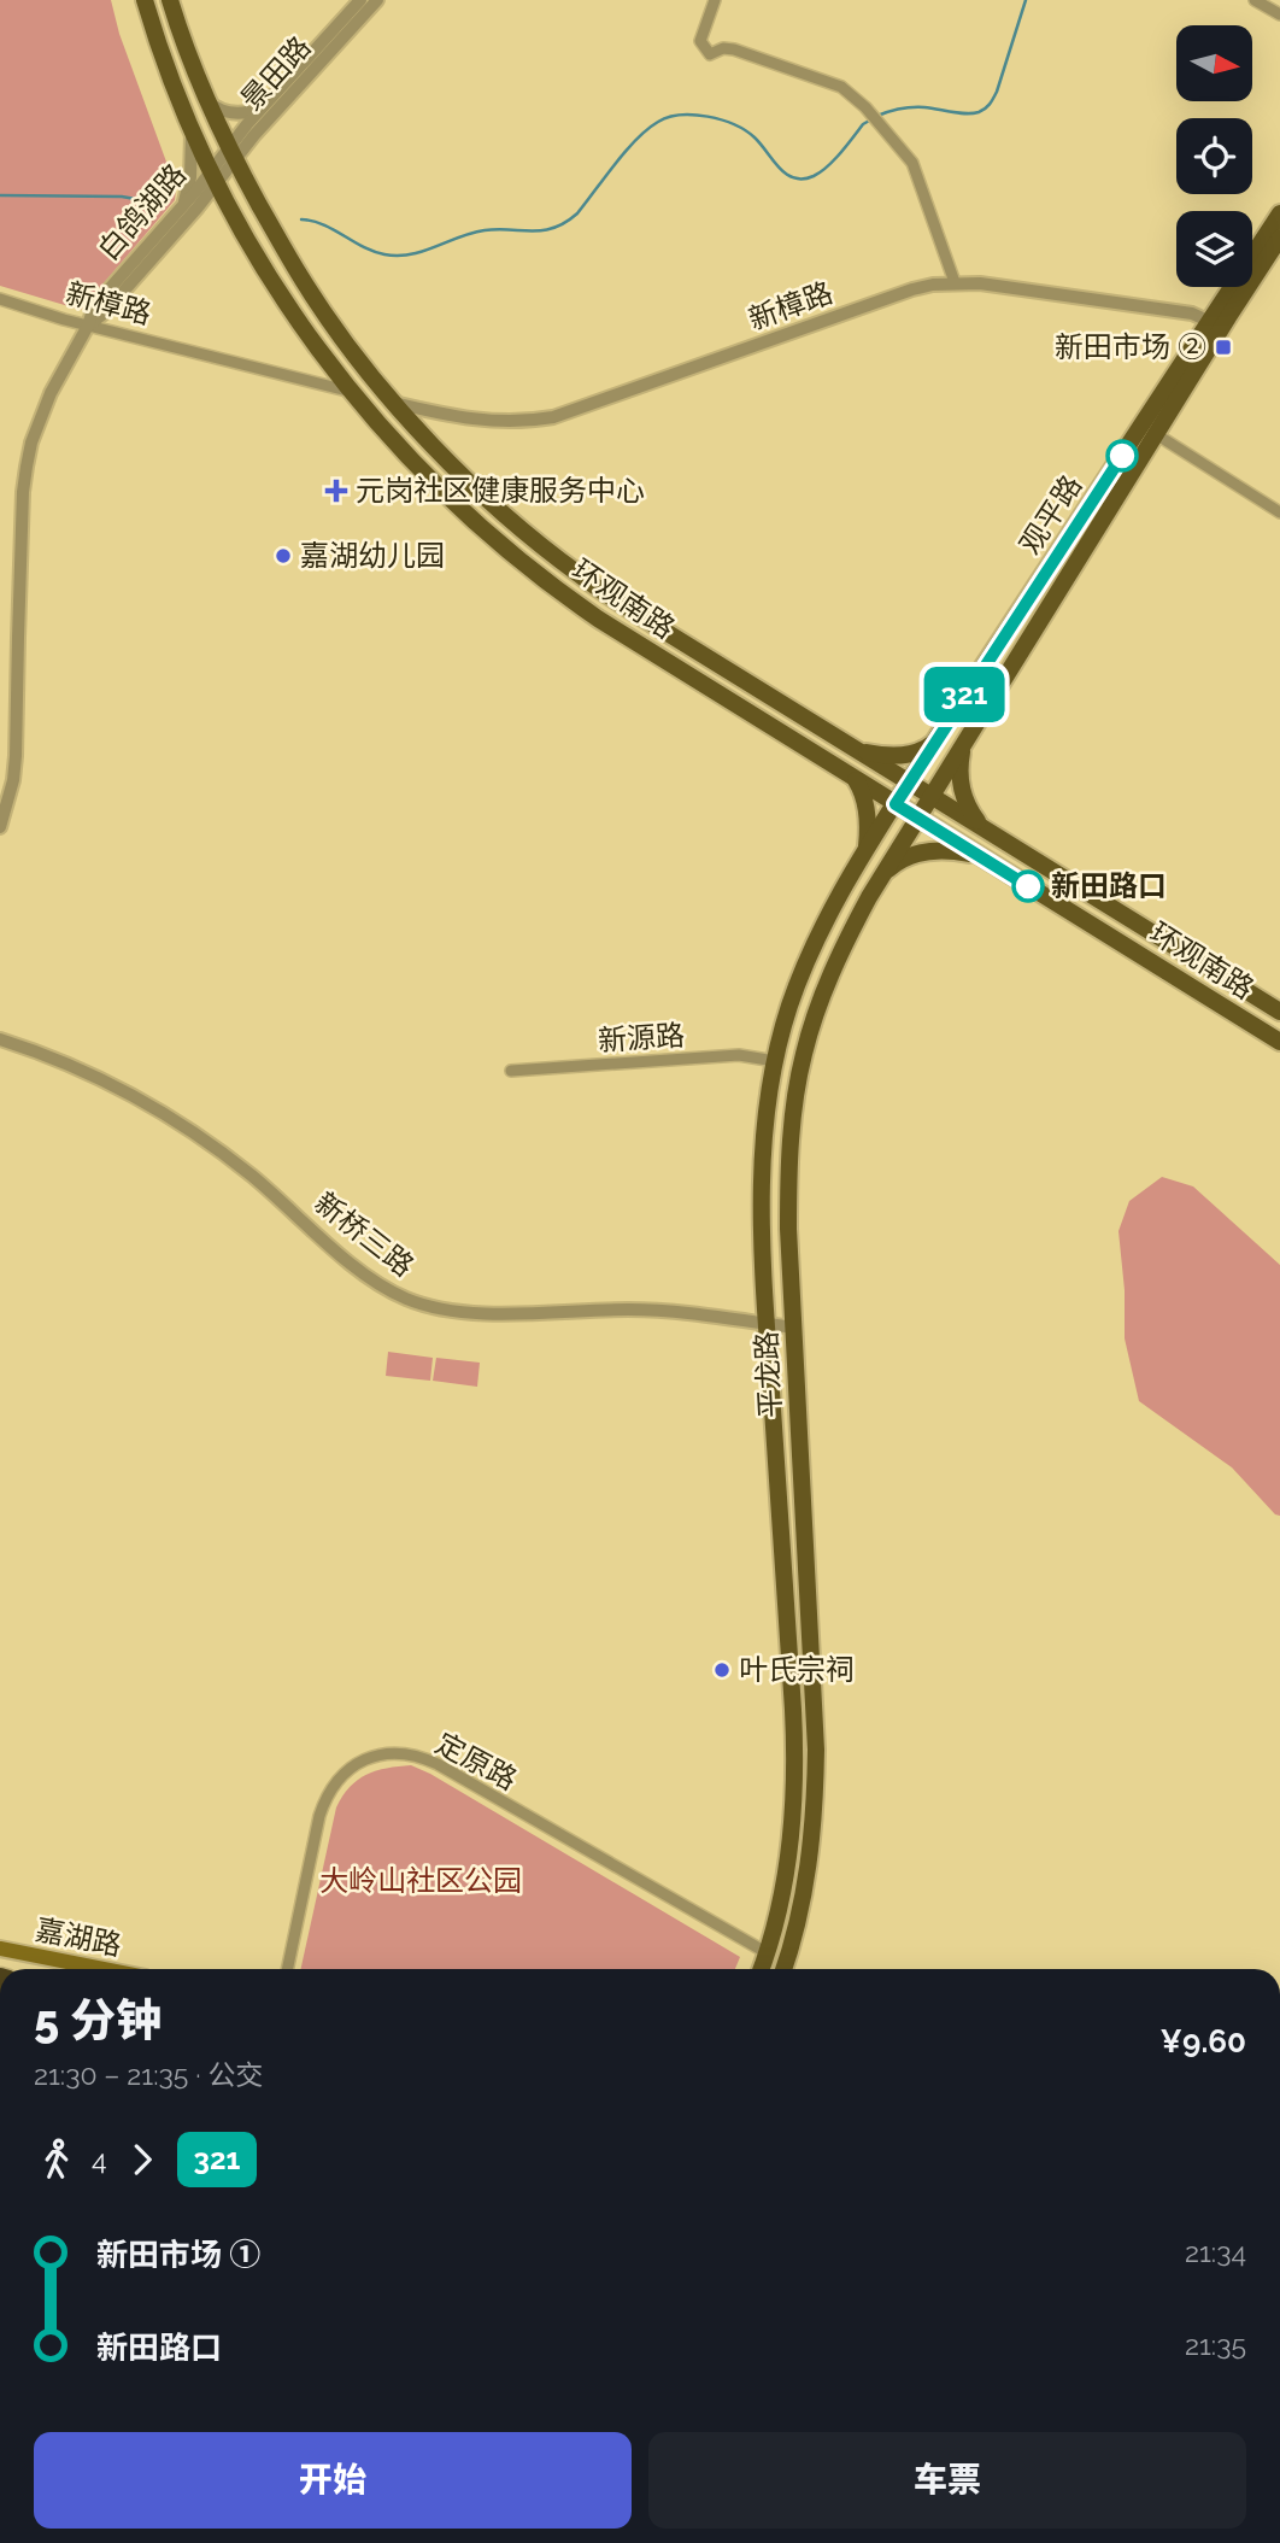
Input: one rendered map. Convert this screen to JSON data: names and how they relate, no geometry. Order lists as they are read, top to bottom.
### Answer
{
  "streets": {
    "main road": [
      "观平路",
      "环观南路",
      "平龙路",
      "嘉湖路"
    ],
    "street": [
      "景田路",
      "白鸽湖路",
      "新樟路",
      "新源路",
      "新桥三路",
      "定原路"
    ]
  },
  "crossings": [
    ["景田路", "白鸽湖路"],
    ["景田路", "环观南路"],
    ["白鸽湖路", "新樟路"],
    ["白鸽湖路", "环观南路"],
    ["新樟路", "观平路"],
    ["新樟路", "环观南路"],
    ["观平路", "环观南路"],
    ["观平路", "平龙路"],
    ["环观南路", "平龙路"],
    ["新源路", "平龙路"],
    ["新桥三路", "平龙路"],
    ["平龙路", "定原路"]
  ],
  "parks": ["大岭山社区公园"],
  "places": {
    "transit": ["新田市场 ②"],
    "health": ["元岗社区健康服务中心"],
    "other": ["嘉湖幼儿园", "新田路口", "叶氏宗祠"]
  },
  "lines": ["bus line 321"],
  "north": "right",
  "page": {
    "on_map": "321",
    "heading": ["5 分钟", "21:30 – 21:35 · 公交", "¥9.60"],
    "legs": ["4", "321"],
    "list": [
      {
        "name": "新田市场 ①",
        "value": "21:34"
      },
      {
        "name": "新田路口",
        "value": "21:35"
      }
    ],
    "buttons": ["开始", "车票"]
  }
}
